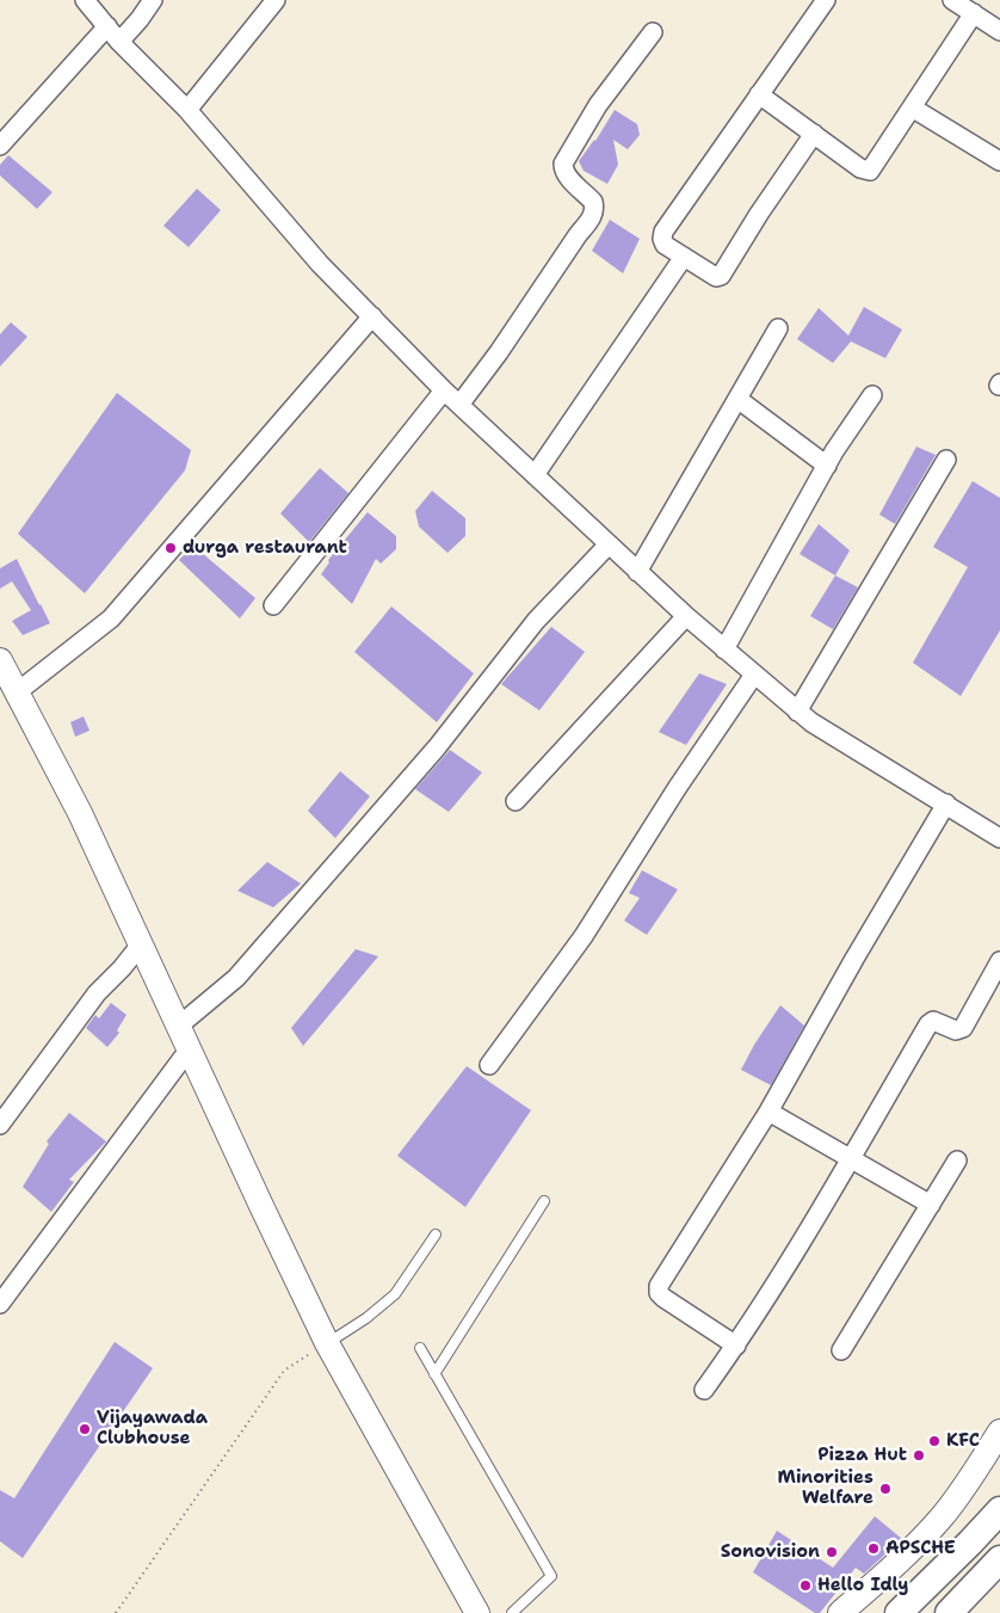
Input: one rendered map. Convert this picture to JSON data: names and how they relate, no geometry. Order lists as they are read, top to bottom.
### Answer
{
  "places": [
    "durga restaurant",
    "Vijayawada Clubhouse",
    "KFC",
    "Pizza Hut",
    "Minorities Welfare",
    "APSCHE",
    "Sonovision",
    "Hello Idly"
  ]
}
